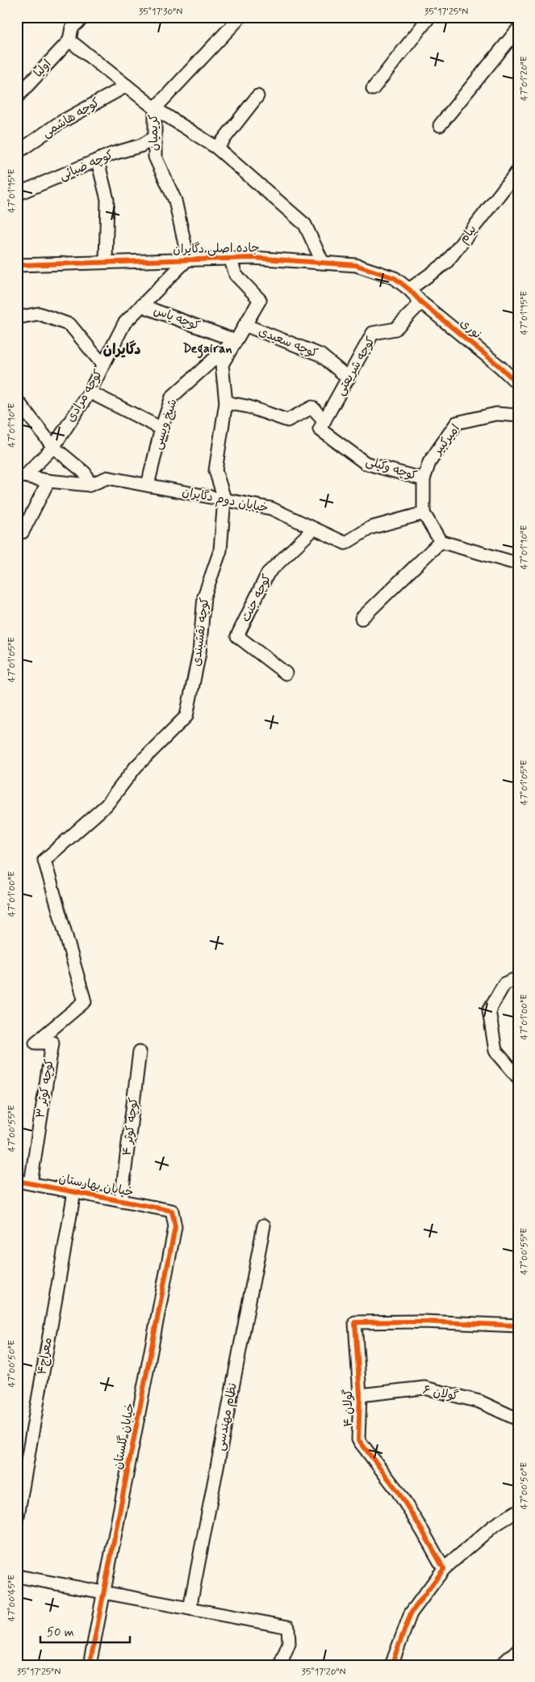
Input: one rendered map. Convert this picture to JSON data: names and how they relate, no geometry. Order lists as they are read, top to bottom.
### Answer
{
  "streets": {
    "street": [
      "اولیا",
      "کوچه هاشمی",
      "کریمیان",
      "کوچه ضیائی",
      "پیام",
      "جاده اصلی دگایران",
      "کوچه یاس",
      "نوری",
      "کوچه سعیدی",
      "کوچه شریعتی",
      "کوچه مرادی",
      "شیخ ویسی",
      "امیرکبیر",
      "کوچه وکیلی",
      "خیابان دوم دگایران",
      "کوچه جنت",
      "کوچه نقشبندی",
      "کوچه کوثر ۳",
      "کوچه کوثر ۴",
      "خیابان بهارستان",
      "معراج۴",
      "گولان ۶",
      "گولان ۴",
      "نظام مهندسی",
      "خیابان گلستان"
    ]
  },
  "crossings": [
    ["اولیا", "کریمیان"],
    ["کوچه هاشمی", "کریمیان"],
    ["کریمیان", "کوچه ضیائی"],
    ["کریمیان", "جاده اصلی دگایران"],
    ["کریمیان", "کوچه مرادی"],
    ["پیام", "جاده اصلی دگایران"],
    ["پیام", "نوری"],
    ["جاده اصلی دگایران", "نوری"],
    ["جاده اصلی دگایران", "کوچه مرادی"],
    ["جاده اصلی دگایران", "کوچه نقشبندی"],
    ["کوچه یاس", "کوچه مرادی"],
    ["کوچه یاس", "شیخ ویسی"],
    ["کوچه یاس", "کوچه نقشبندی"],
    ["نوری", "کوچه شریعتی"],
    ["کوچه سعیدی", "کوچه شریعتی"],
    ["کوچه سعیدی", "کوچه نقشبندی"],
    ["کوچه شریعتی", "کوچه وکیلی"],
    ["کوچه مرادی", "خیابان دوم دگایران"],
    ["شیخ ویسی", "خیابان دوم دگایران"],
    ["شیخ ویسی", "کوچه نقشبندی"],
    ["امیرکبیر", "کوچه وکیلی"],
    ["امیرکبیر", "خیابان دوم دگایران"],
    ["کوچه وکیلی", "کوچه نقشبندی"],
    ["خیابان دوم دگایران", "کوچه جنت"],
    ["خیابان دوم دگایران", "کوچه نقشبندی"],
    ["کوچه نقشبندی", "کوچه کوثر ۳"],
    ["کوچه کوثر ۳", "خیابان بهارستان"],
    ["کوچه کوثر ۴", "خیابان بهارستان"],
    ["خیابان بهارستان", "معراج۴"],
    ["خیابان بهارستان", "خیابان گلستان"],
    ["گولان ۶", "گولان ۴"]
  ],
  "districts": ["Degairan", "دگایران"],
  "scale_bar": "50 m",
  "coordinates": [
    "35°17'30\"N",
    "35°17'25\"N",
    "47°01'20\"E",
    "47°01'15\"E",
    "47°01'10\"E",
    "47°01'05\"E",
    "47°01'00\"E",
    "47°00'55\"E",
    "47°00'50\"E",
    "47°00'45\"E",
    "35°17'20\"N"
  ]
}
